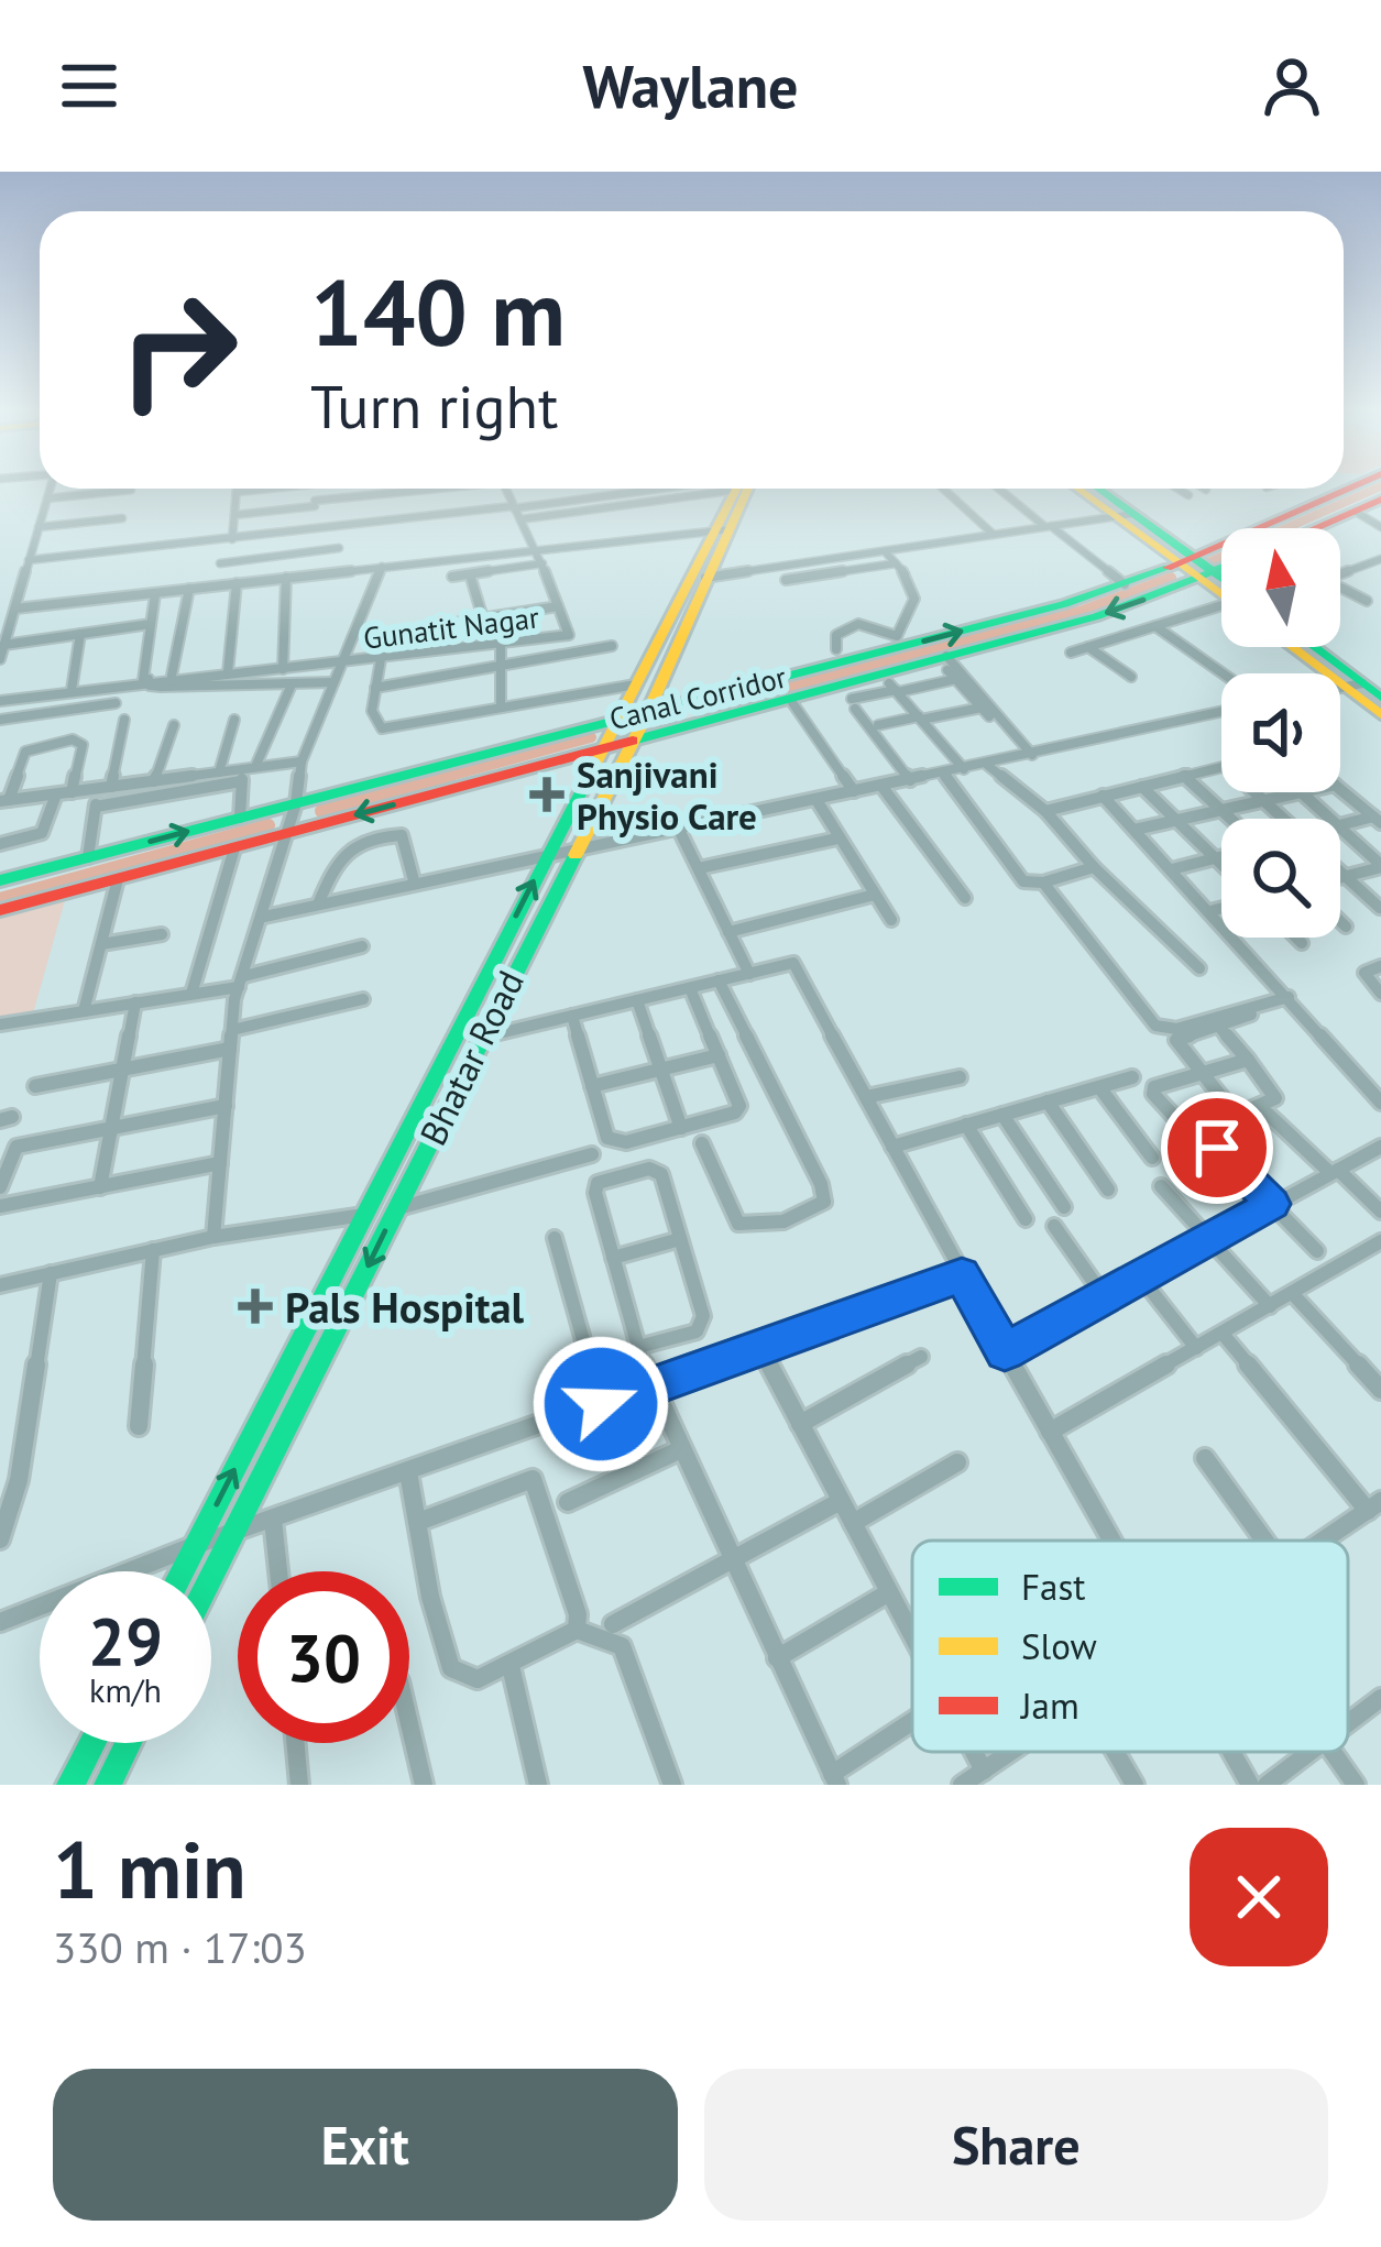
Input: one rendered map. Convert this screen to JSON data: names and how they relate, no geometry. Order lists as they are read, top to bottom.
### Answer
{
  "streets": {
    "street": ["Gunatit Nagar", "Canal Corridor", "Bhatar Road"]
  },
  "crossings": [
    ["Canal Corridor", "Bhatar Road"]
  ],
  "places": {
    "health": ["Sanjivani Physio Care", "Pals Hospital"]
  },
  "legend": ["Fast", "Slow", "Jam"],
  "north": "top",
  "page": {
    "header": "Waylane",
    "turn": ["140 m", "Turn right"],
    "speed": "29 km/h",
    "limit": "30",
    "heading": ["1 min", "330 m · 17:03"],
    "buttons": ["Exit", "Share"]
  }
}
